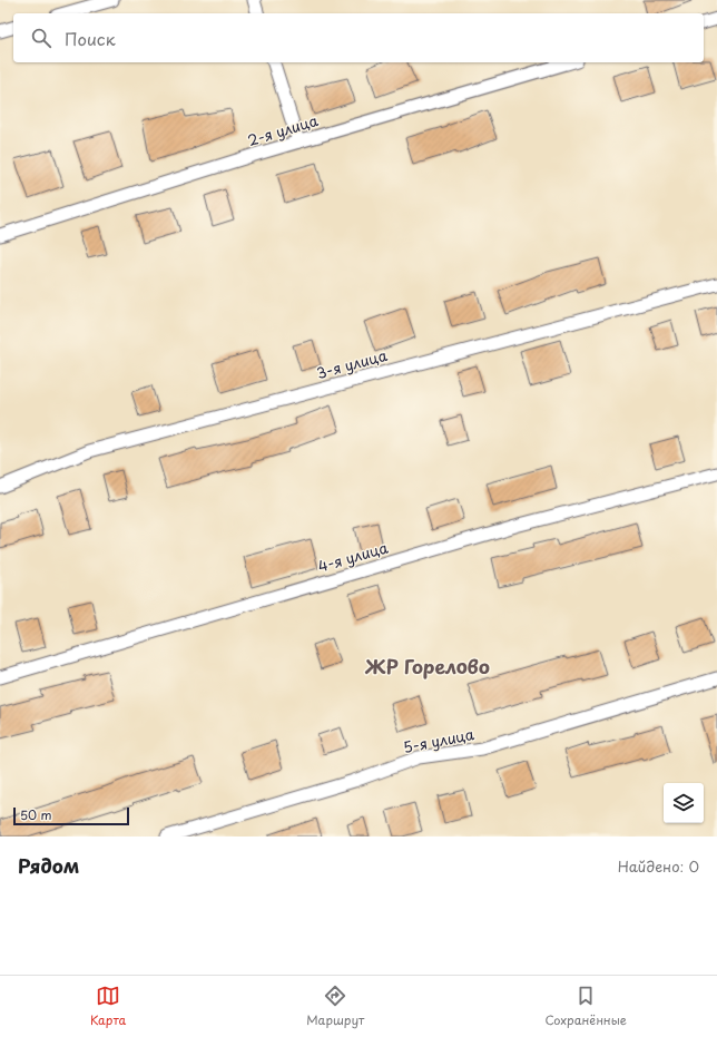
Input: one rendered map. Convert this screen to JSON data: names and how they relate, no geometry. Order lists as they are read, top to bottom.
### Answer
{
  "streets": {
    "street": [
      "2-я улица",
      "3-я улица",
      "4-я улица",
      "5-я улица"
    ]
  },
  "districts": ["ЖР Горелово"],
  "scale_bar": "50 m",
  "page": {
    "search": "Поиск",
    "scale": "50 m",
    "heading": ["Рядом", "Найдено: 0"],
    "nav": ["Карта", "Маршрут", "Сохранённые"]
  }
}
